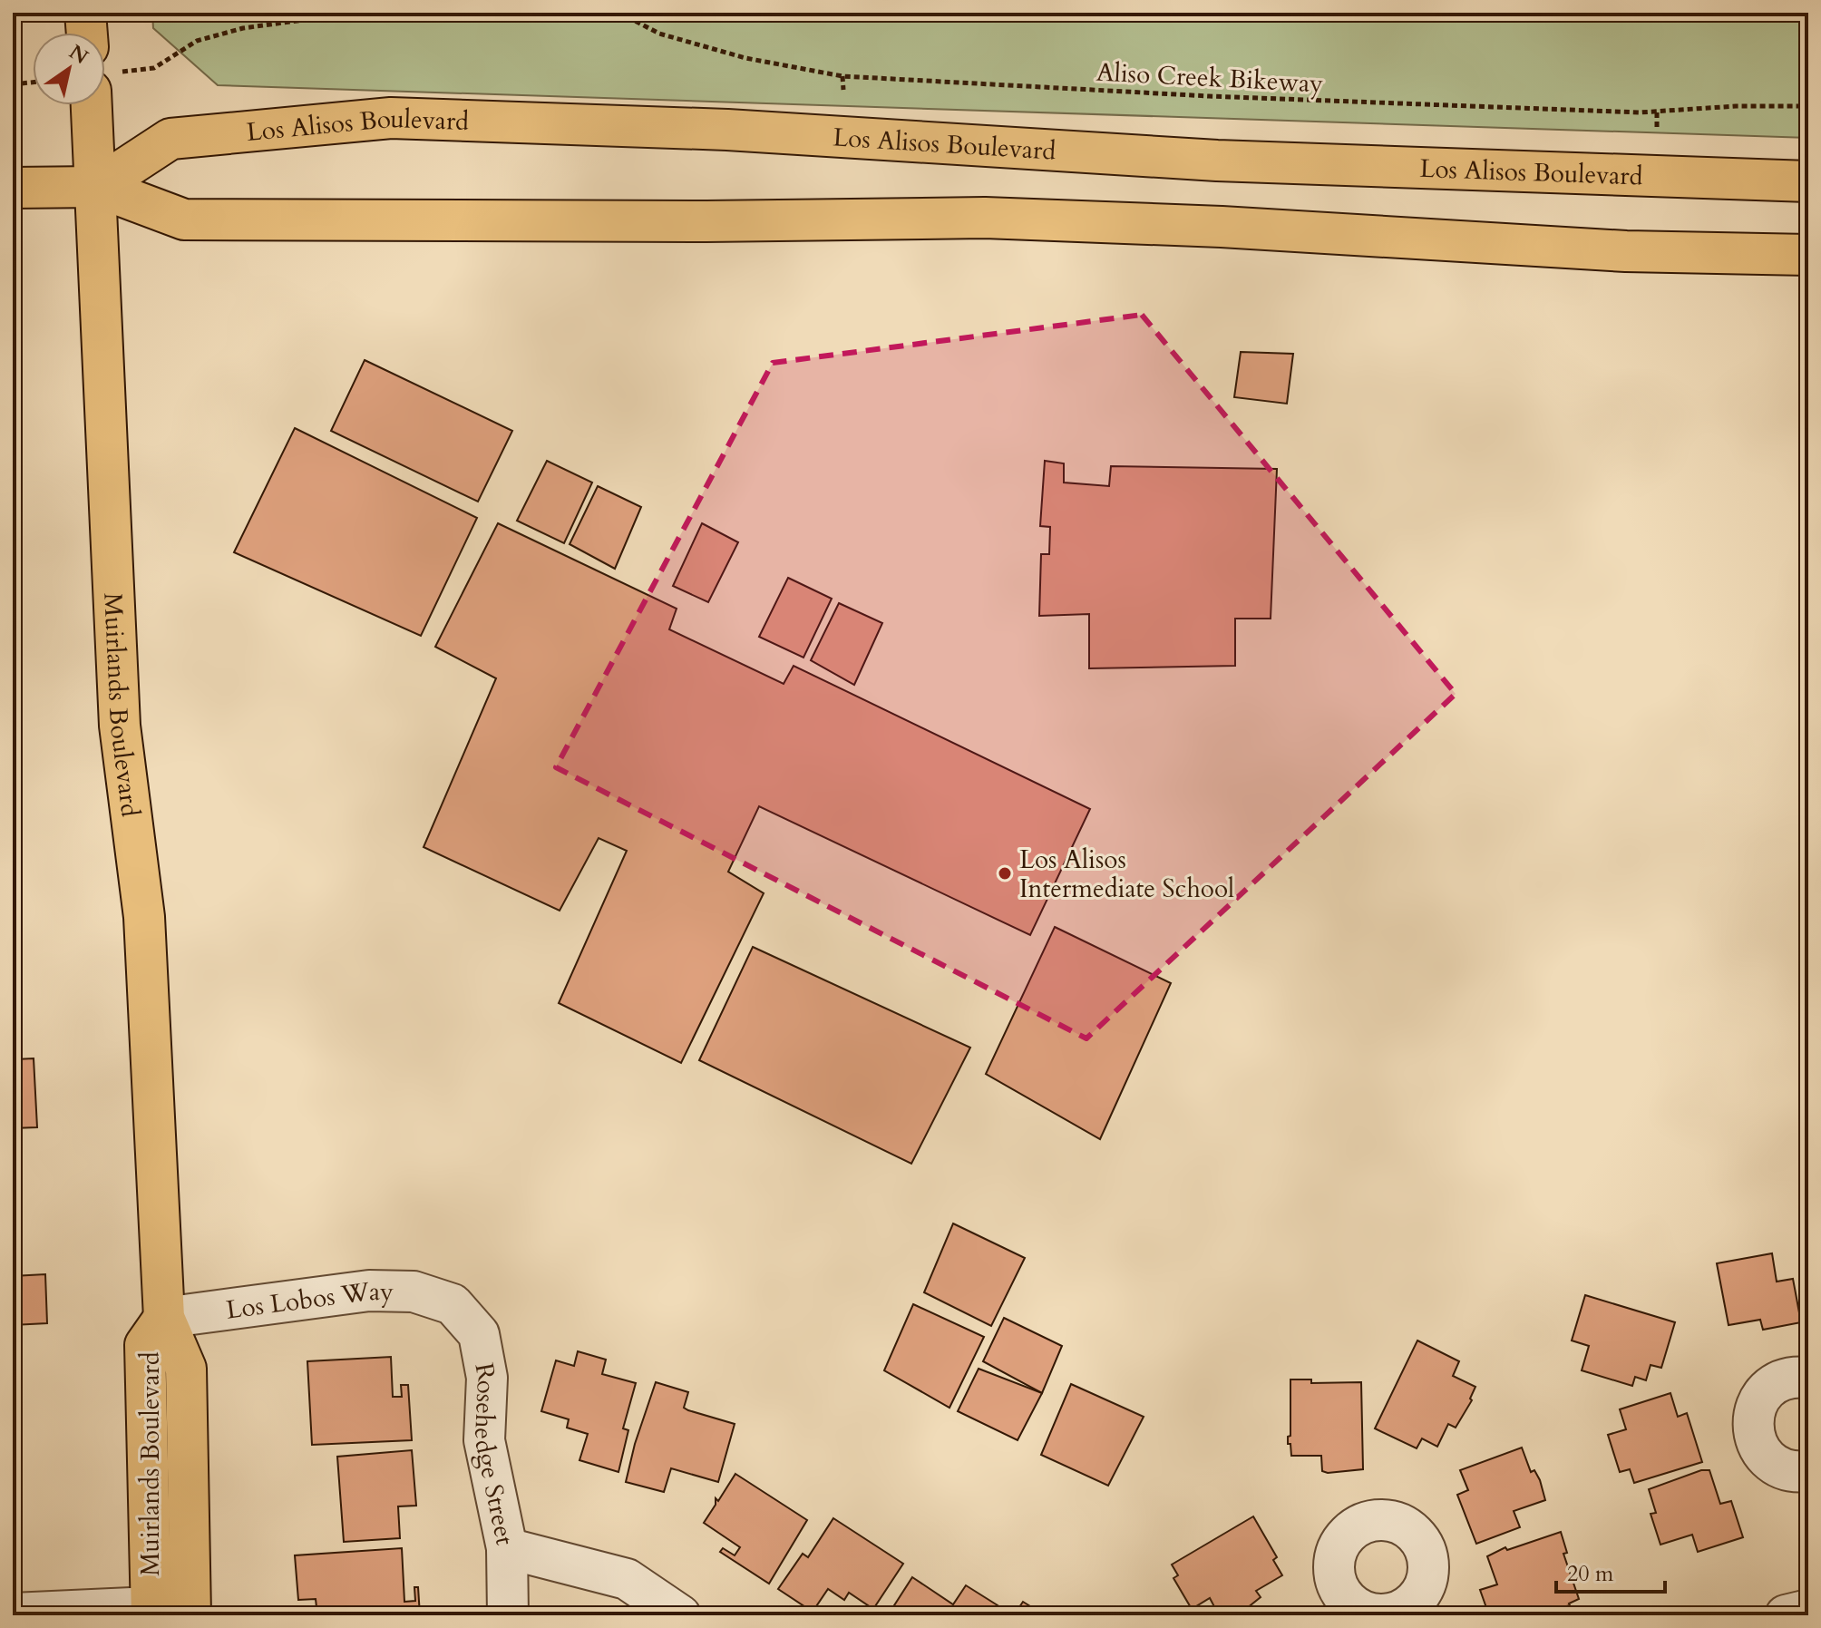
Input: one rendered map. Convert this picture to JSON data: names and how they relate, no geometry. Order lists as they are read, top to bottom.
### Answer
{
  "streets": {
    "main road": ["Los Alisos Boulevard", "Muirlands Boulevard"],
    "street": ["Los Lobos Way", "Rosehedge Street"],
    "path": ["Aliso Creek Bikeway"]
  },
  "crossings": [
    ["Los Alisos Boulevard", "Muirlands Boulevard"],
    ["Muirlands Boulevard", "Los Lobos Way"],
    ["Los Lobos Way", "Rosehedge Street"]
  ],
  "places": ["Los Alisos Intermediate School"],
  "scale_bar": "20 m",
  "north": "top right"
}
